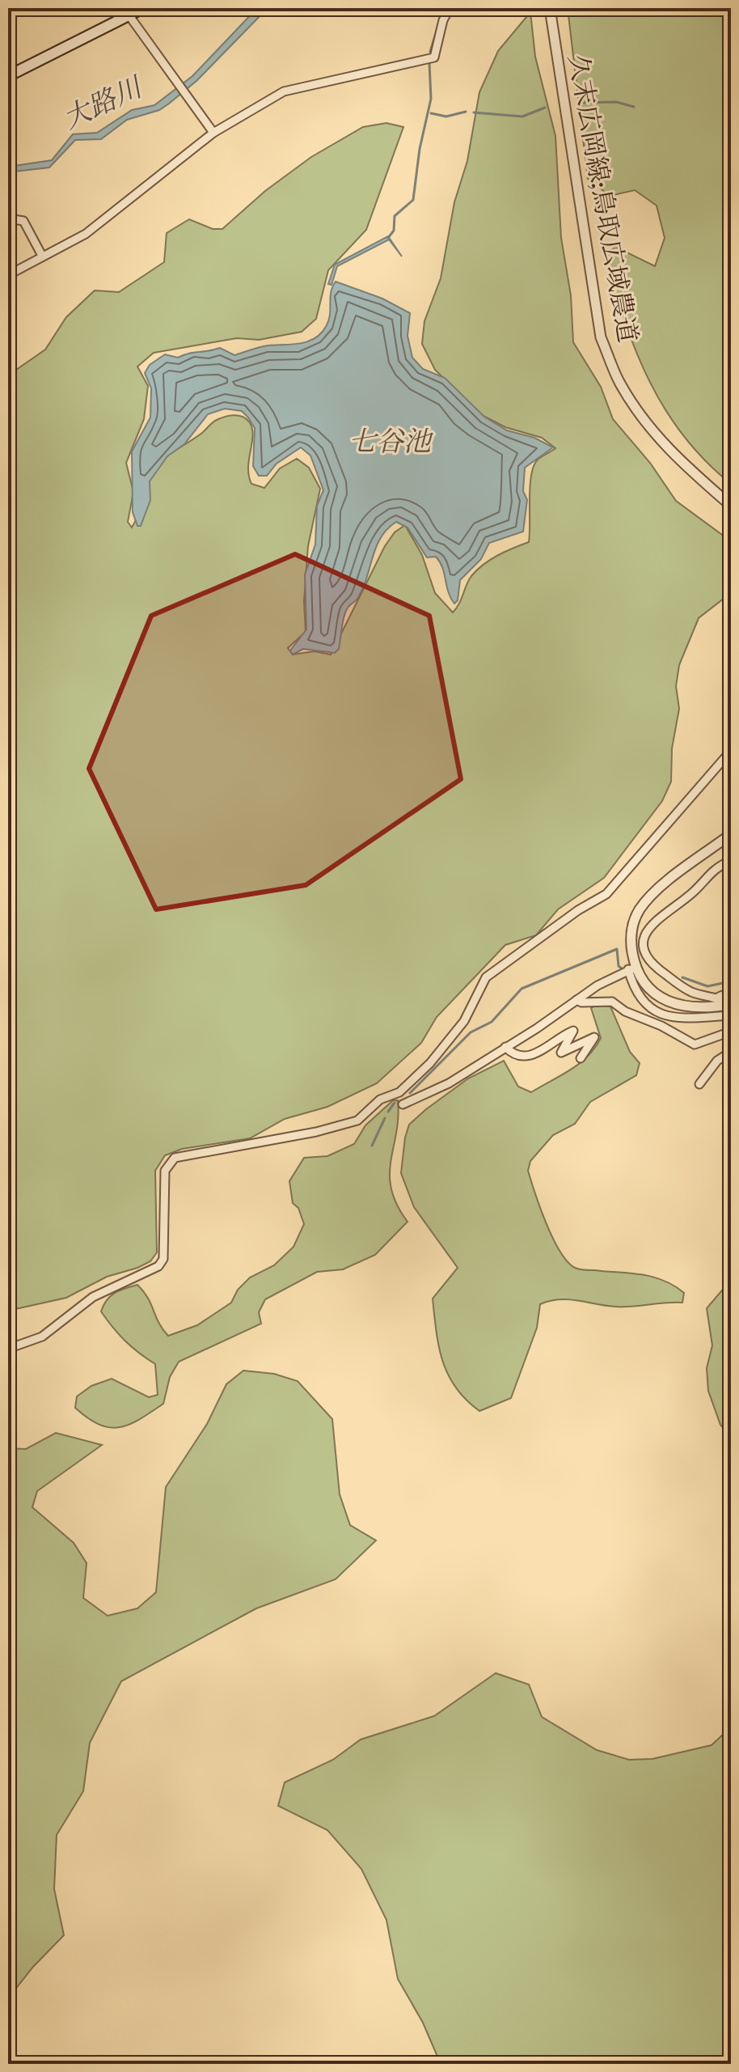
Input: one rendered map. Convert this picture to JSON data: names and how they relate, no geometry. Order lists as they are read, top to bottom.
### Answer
{
  "streets": {
    "street": ["久末広岡線;鳥取広域農道"]
  },
  "water": ["大路川", "七谷池"]
}
